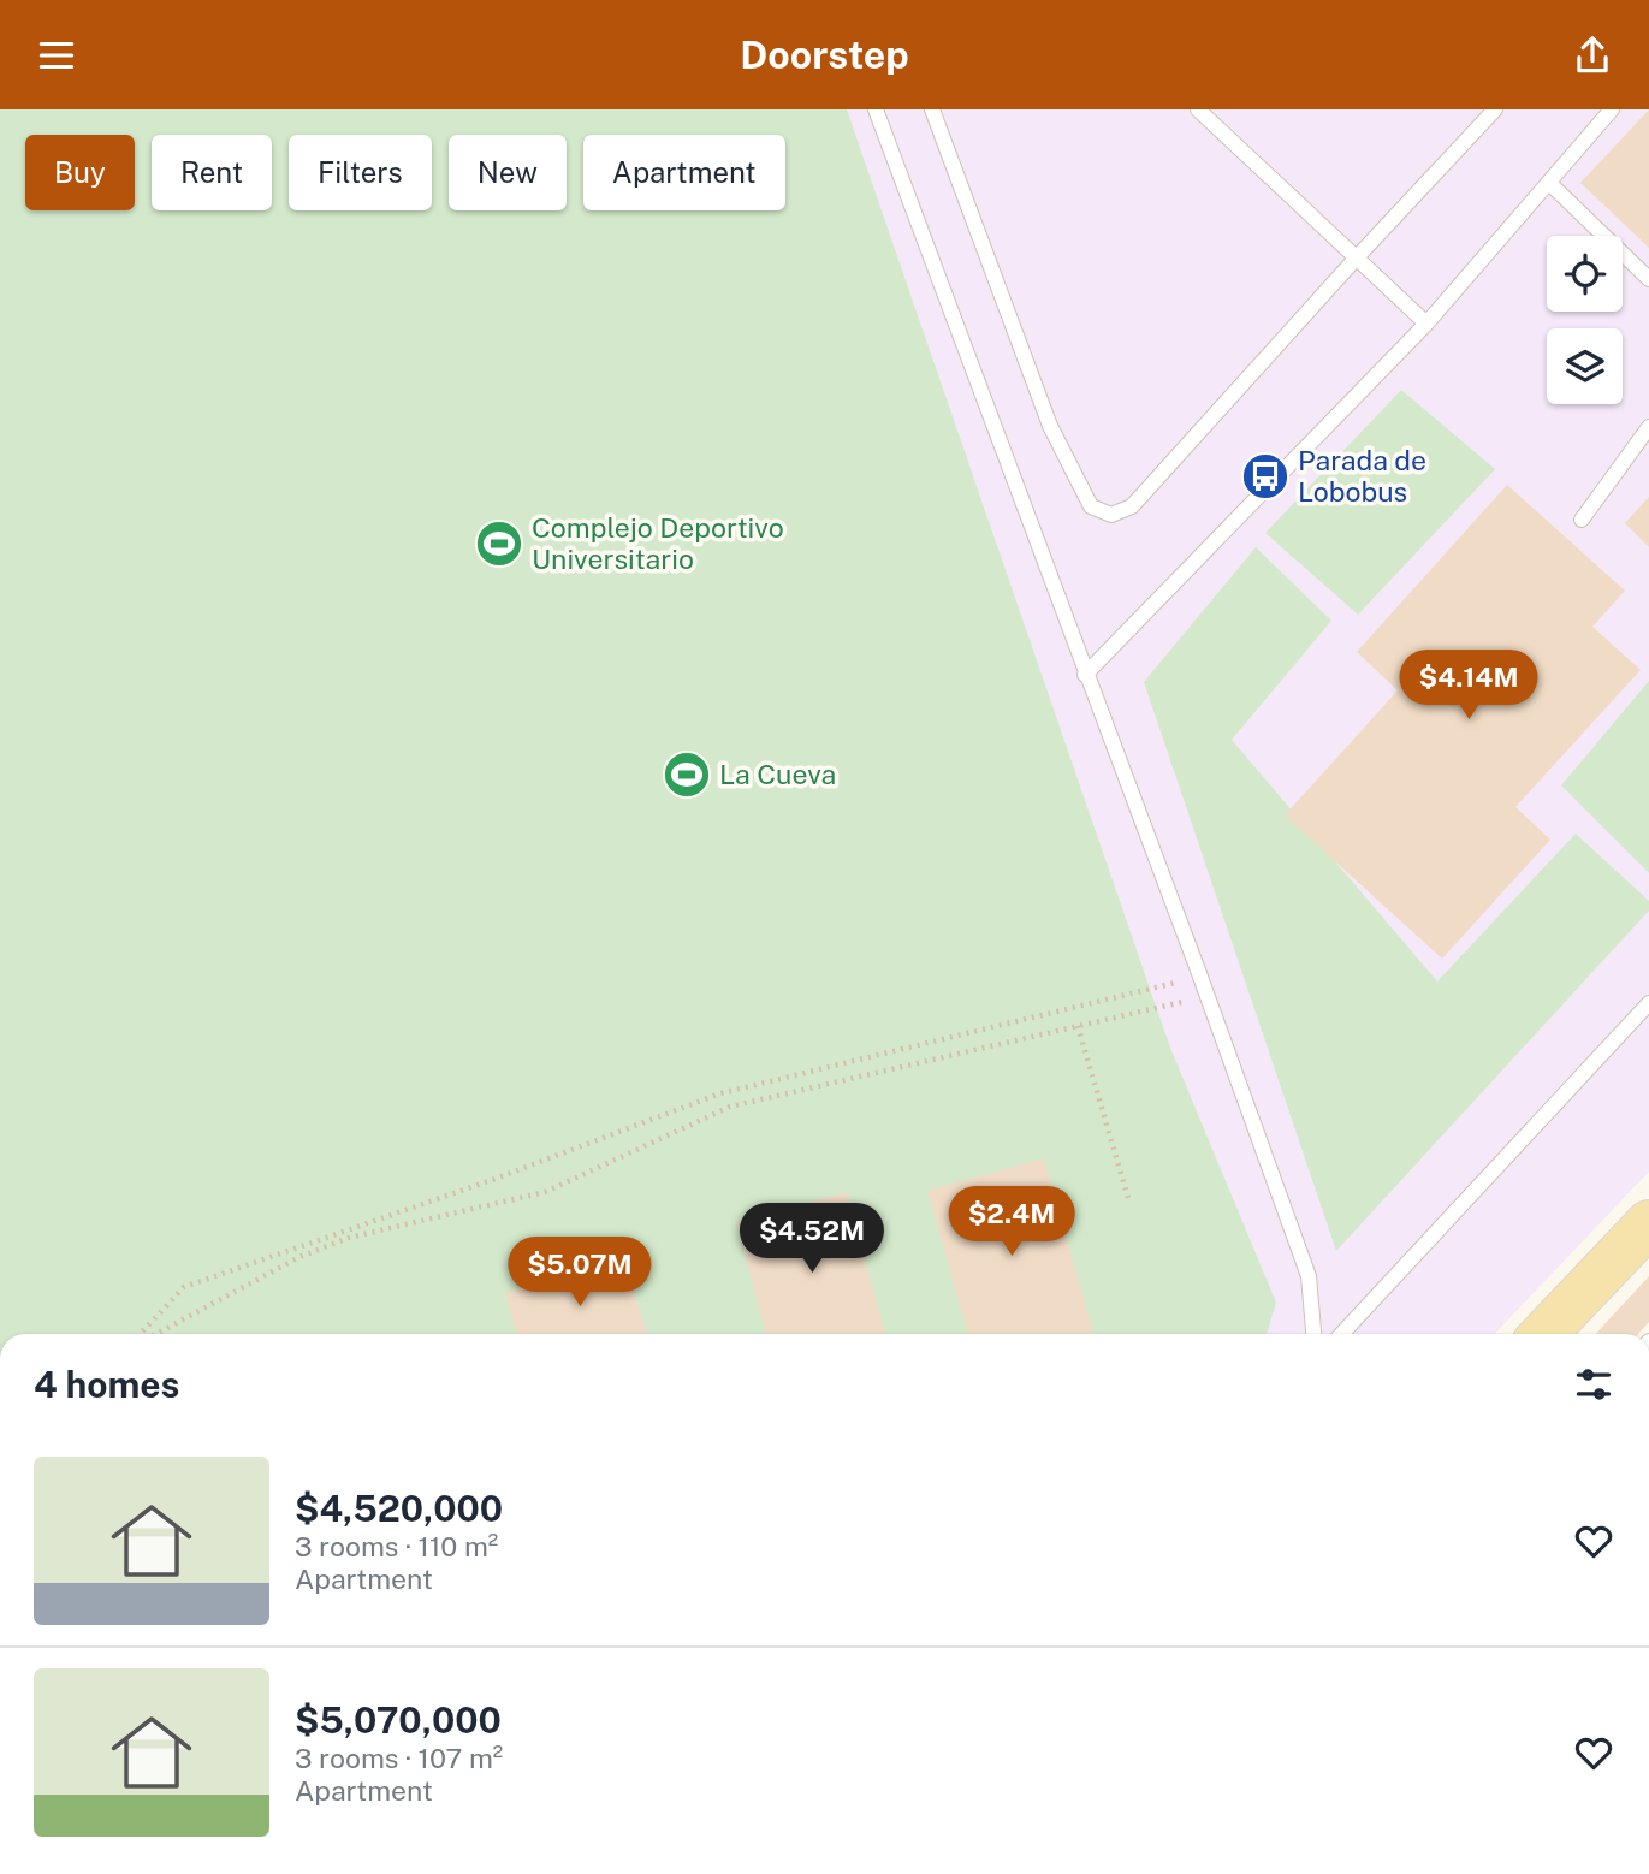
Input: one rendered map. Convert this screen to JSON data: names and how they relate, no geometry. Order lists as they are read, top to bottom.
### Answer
{
  "places": {
    "bus stop": ["Parada de Lobobus"],
    "sports": ["Complejo Deportivo Universitario", "La Cueva"]
  },
  "page": {
    "header": "Doorstep",
    "chip": [
      "Buy",
      "Rent",
      "Filters",
      "New",
      "Apartment"
    ],
    "price": [
      "$4.14M",
      "$2.4M",
      "$4.52M",
      "$5.07M"
    ],
    "heading": "4 homes",
    "list": [
      {
        "name": "$4,520,000",
        "note": "3 rooms · 110 m² · Apartment"
      },
      {
        "name": "$5,070,000",
        "note": "3 rooms · 107 m² · Apartment"
      }
    ]
  }
}
